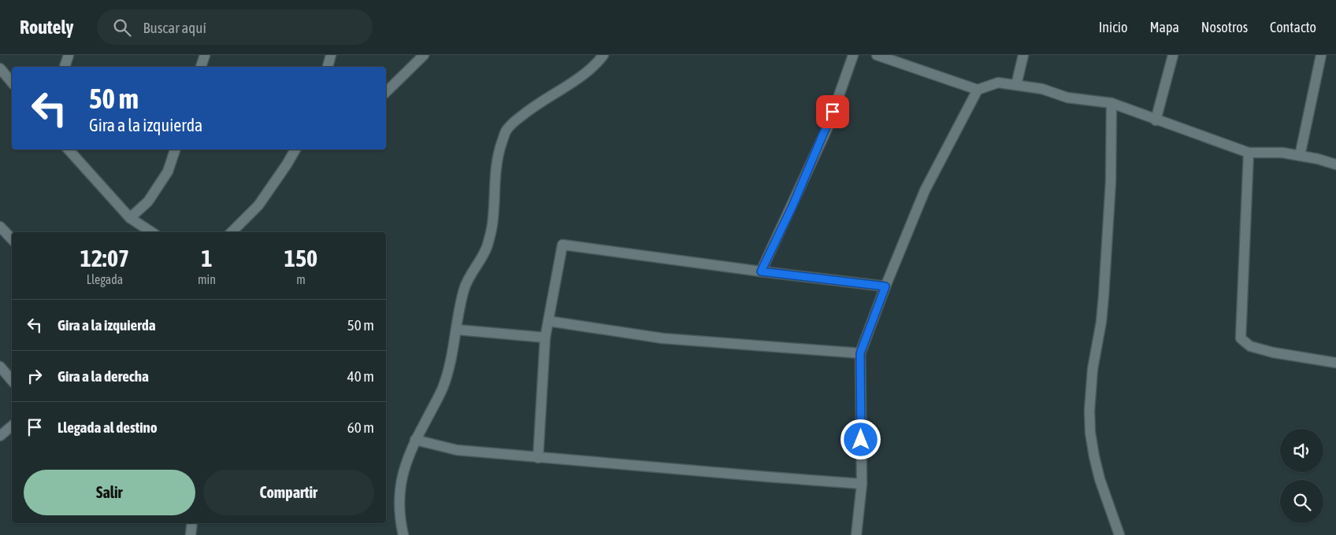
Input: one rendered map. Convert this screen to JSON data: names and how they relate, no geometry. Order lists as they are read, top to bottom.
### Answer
{
  "page": {
    "header": "Routely",
    "search": "Buscar aquí",
    "nav": [
      "Inicio",
      "Mapa",
      "Nosotros",
      "Contacto"
    ],
    "turn": ["50 m", "Gira a la izquierda"],
    "eta": [
      "12:07",
      "Llegada",
      "1",
      "min",
      "150",
      "m"
    ],
    "list": [
      {
        "name": "Gira a la izquierda",
        "value": "50 m"
      },
      {
        "name": "Gira a la derecha",
        "value": "40 m"
      },
      {
        "name": "Llegada al destino",
        "value": "60 m"
      }
    ],
    "buttons": ["Salir", "Compartir"]
  }
}
